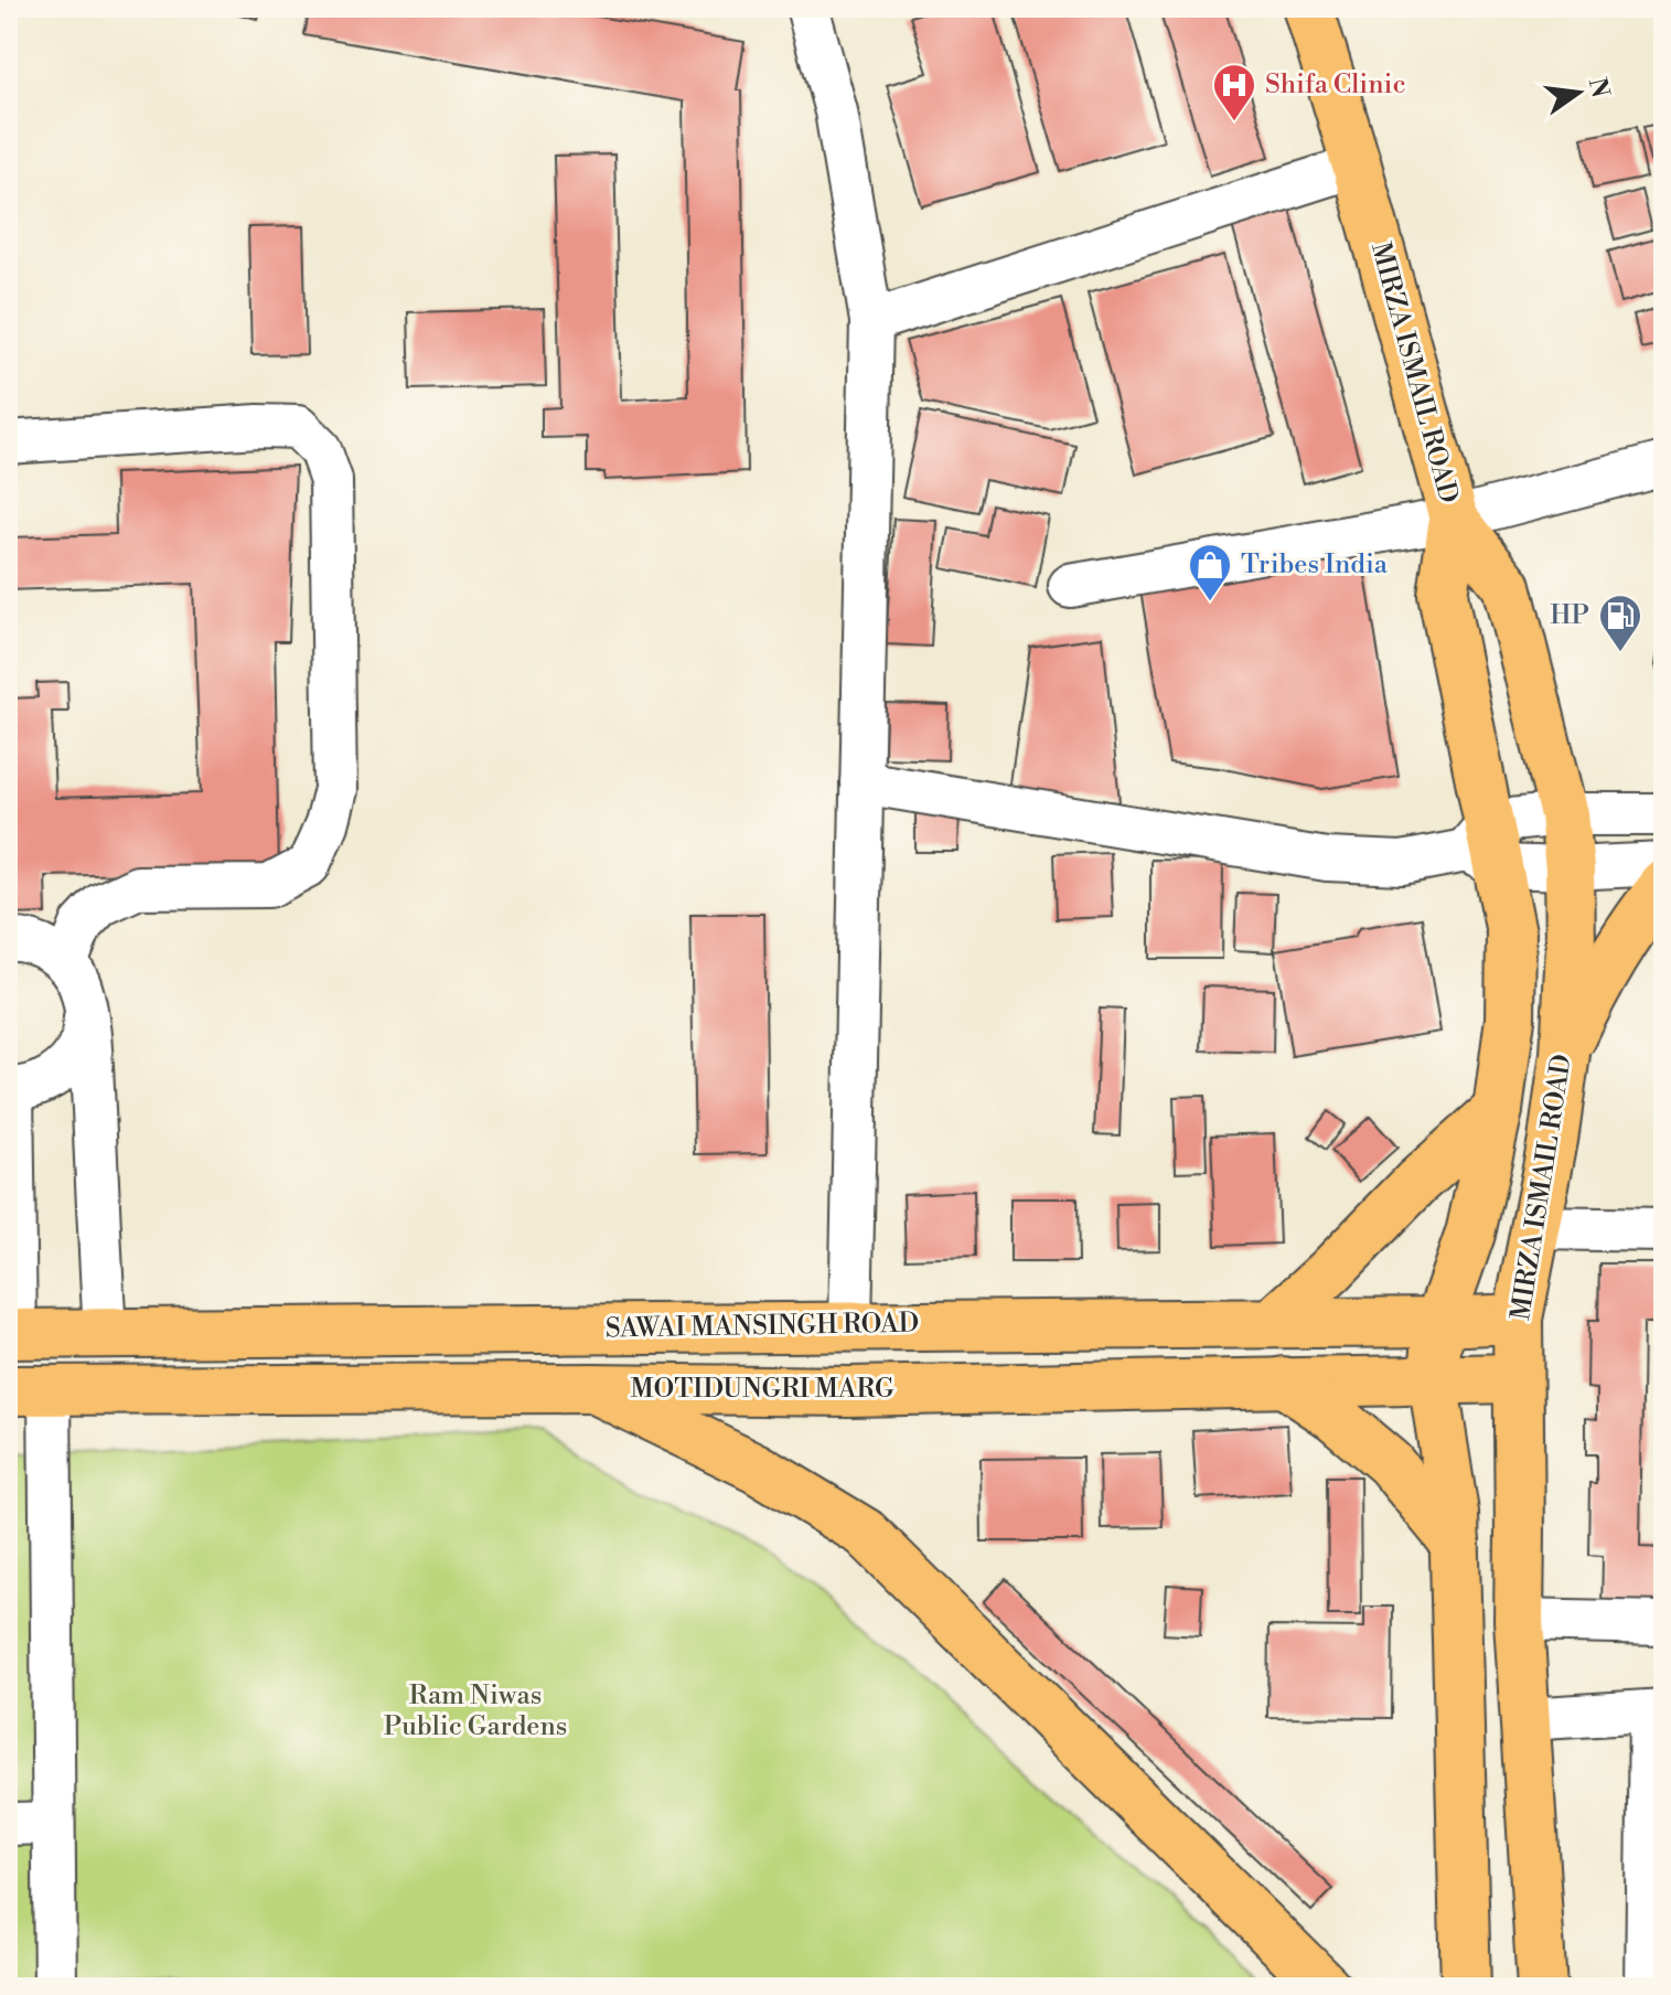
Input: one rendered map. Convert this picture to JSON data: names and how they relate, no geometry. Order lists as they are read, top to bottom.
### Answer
{
  "streets": {
    "main road": ["MIRZA ISMAIL ROAD", "SAWAI MANSINGH ROAD", "MOTIDUNGRI MARG"]
  },
  "crossings": [
    ["MIRZA ISMAIL ROAD", "SAWAI MANSINGH ROAD"],
    ["MIRZA ISMAIL ROAD", "MOTIDUNGRI MARG"]
  ],
  "parks": ["Ram Niwas Public Gardens"],
  "places": {
    "hospital": ["Shifa Clinic"],
    "shop": ["Tribes India"],
    "fuel station": ["HP"]
  },
  "north": "right"
}
